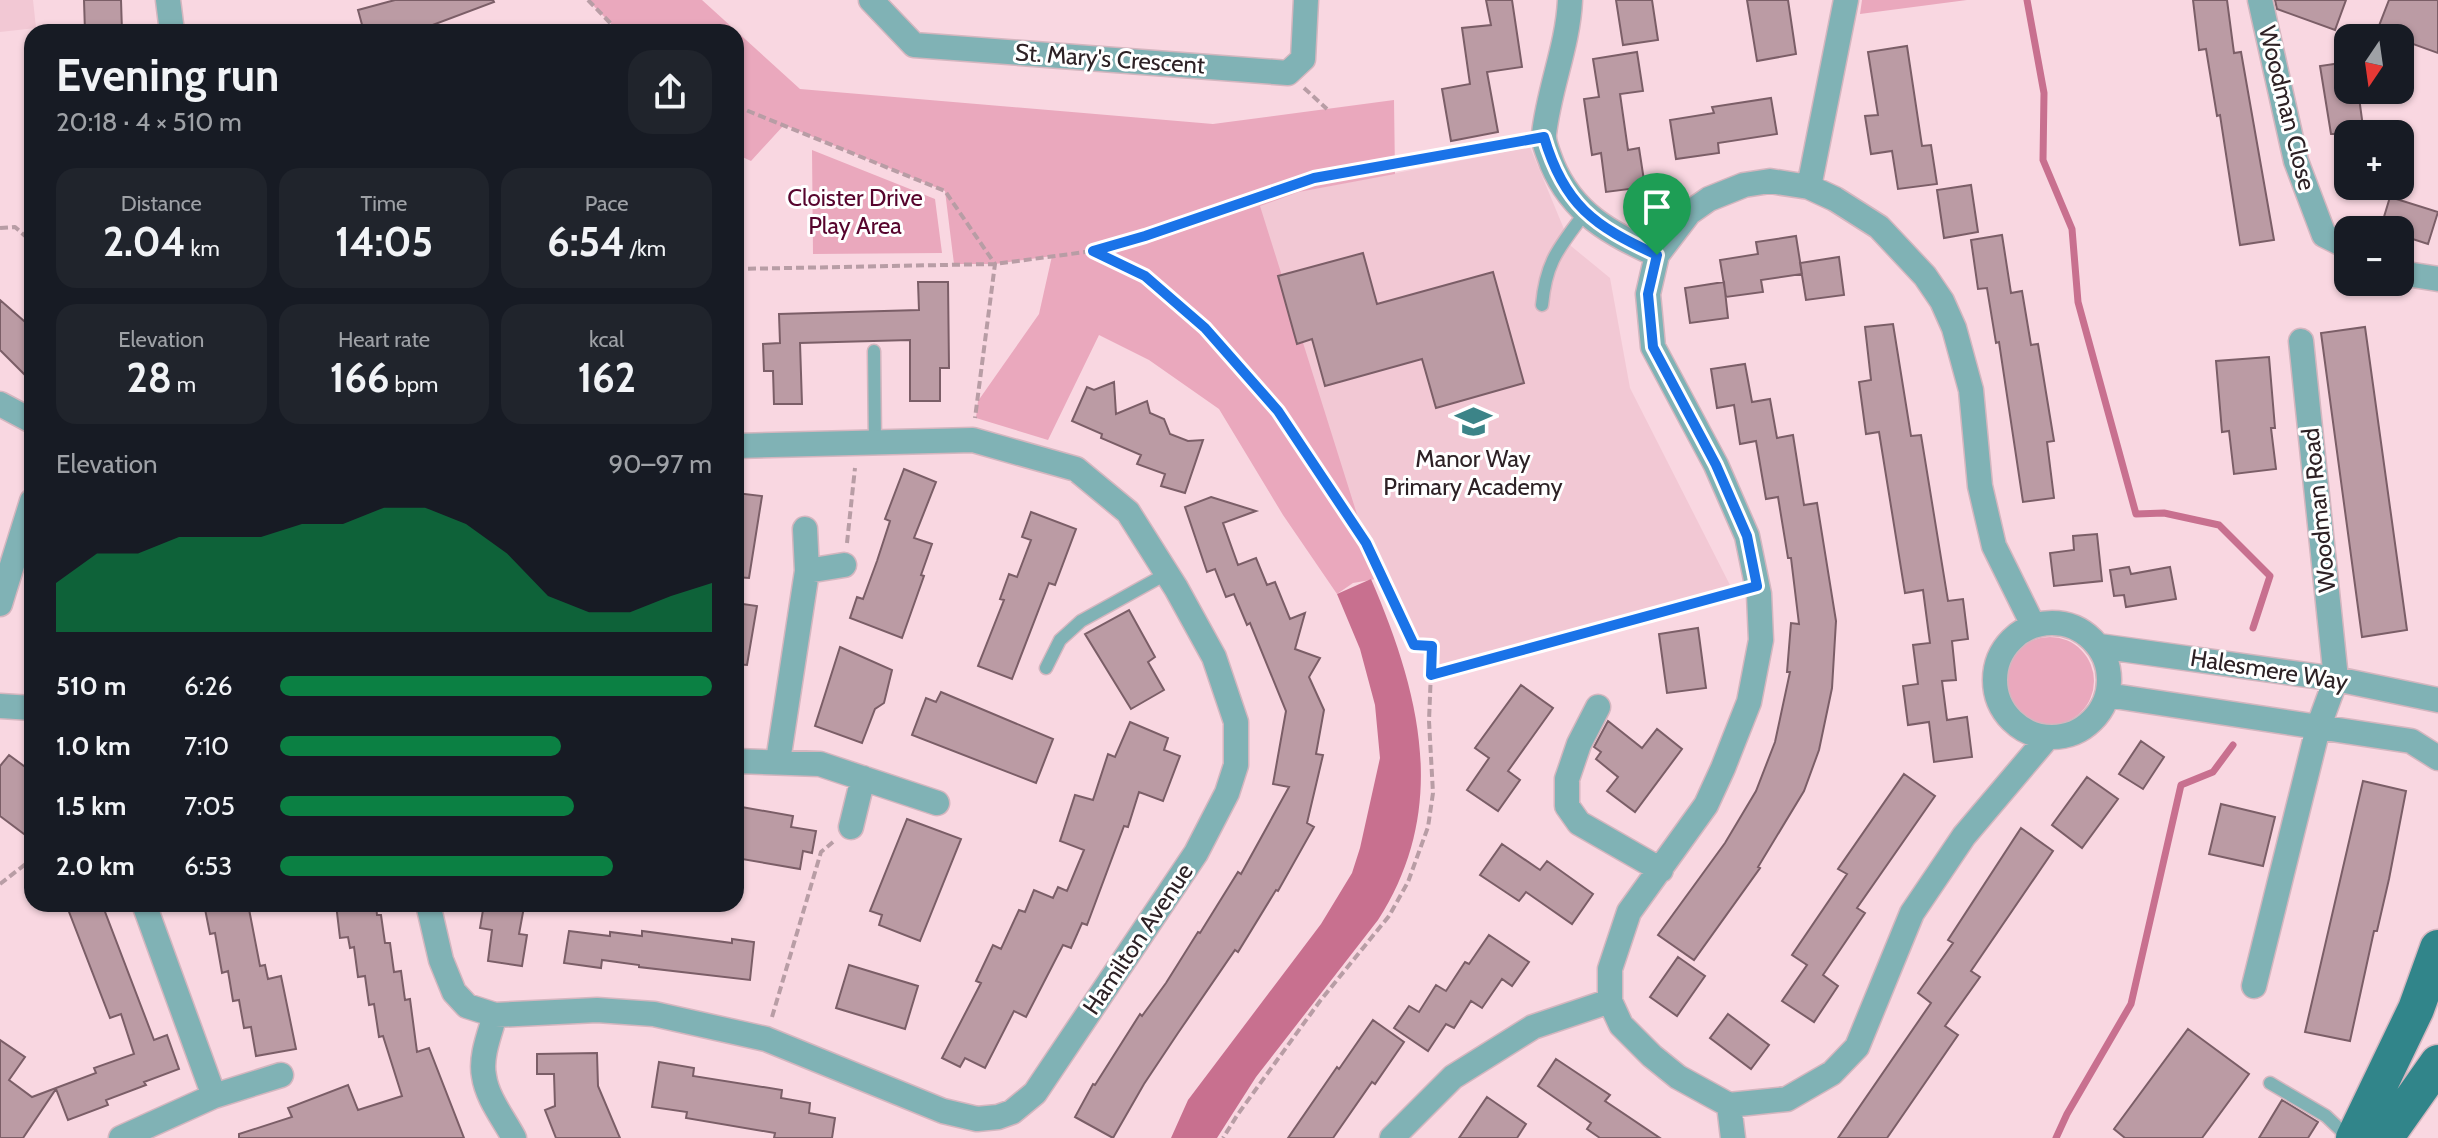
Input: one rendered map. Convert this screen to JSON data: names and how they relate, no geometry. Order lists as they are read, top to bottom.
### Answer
{
  "streets": {
    "street": [
      "St. Mary's Crescent",
      "Woodman Close",
      "Woodman Road",
      "Halesmere Way",
      "Hamilton Avenue"
    ]
  },
  "crossings": [
    ["Woodman Road", "Halesmere Way"]
  ],
  "parks": ["Cloister Drive Play Area"],
  "places": {
    "school or university": ["Manor Way Primary Academy"]
  },
  "north": "bottom",
  "page": {
    "map_buttons": ["+", "−"],
    "heading": ["Evening run", "20:18 · 4 × 510 m"],
    "stats": [
      ["Distance", "2.04 km"],
      ["Time", "14:05"],
      ["Pace", "6:54 /km"],
      ["Elevation", "28 m"],
      ["Heart rate", "166 bpm"],
      ["kcal", "162"]
    ],
    "chart": ["Elevation", "90–97 m"],
    "list": [
      {
        "name": "510 m",
        "note": "6:26"
      },
      {
        "name": "1.0 km",
        "note": "7:10"
      },
      {
        "name": "1.5 km",
        "note": "7:05"
      },
      {
        "name": "2.0 km",
        "note": "6:53"
      }
    ]
  }
}
